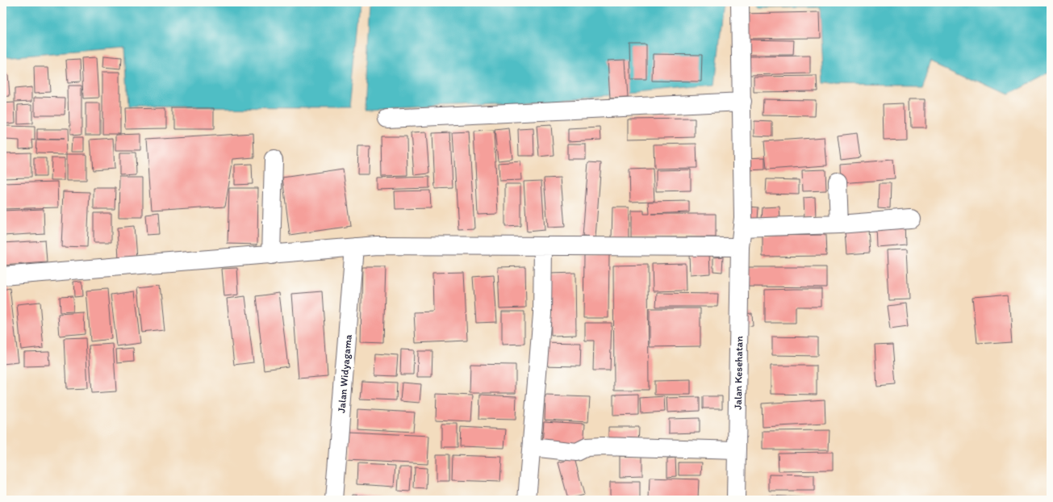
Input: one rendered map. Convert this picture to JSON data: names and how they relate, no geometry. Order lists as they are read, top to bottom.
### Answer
{
  "streets": {
    "street": ["Jalan Kesehatan", "Jalan Widyagama"]
  }
}
